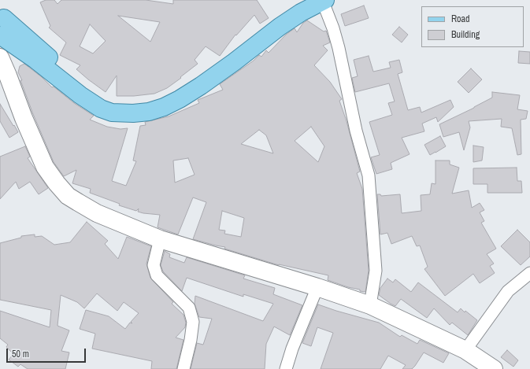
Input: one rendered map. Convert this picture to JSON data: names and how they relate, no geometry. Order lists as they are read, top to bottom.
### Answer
{
  "legend": ["Road", "Building"],
  "scale_bar": "50 m"
}
